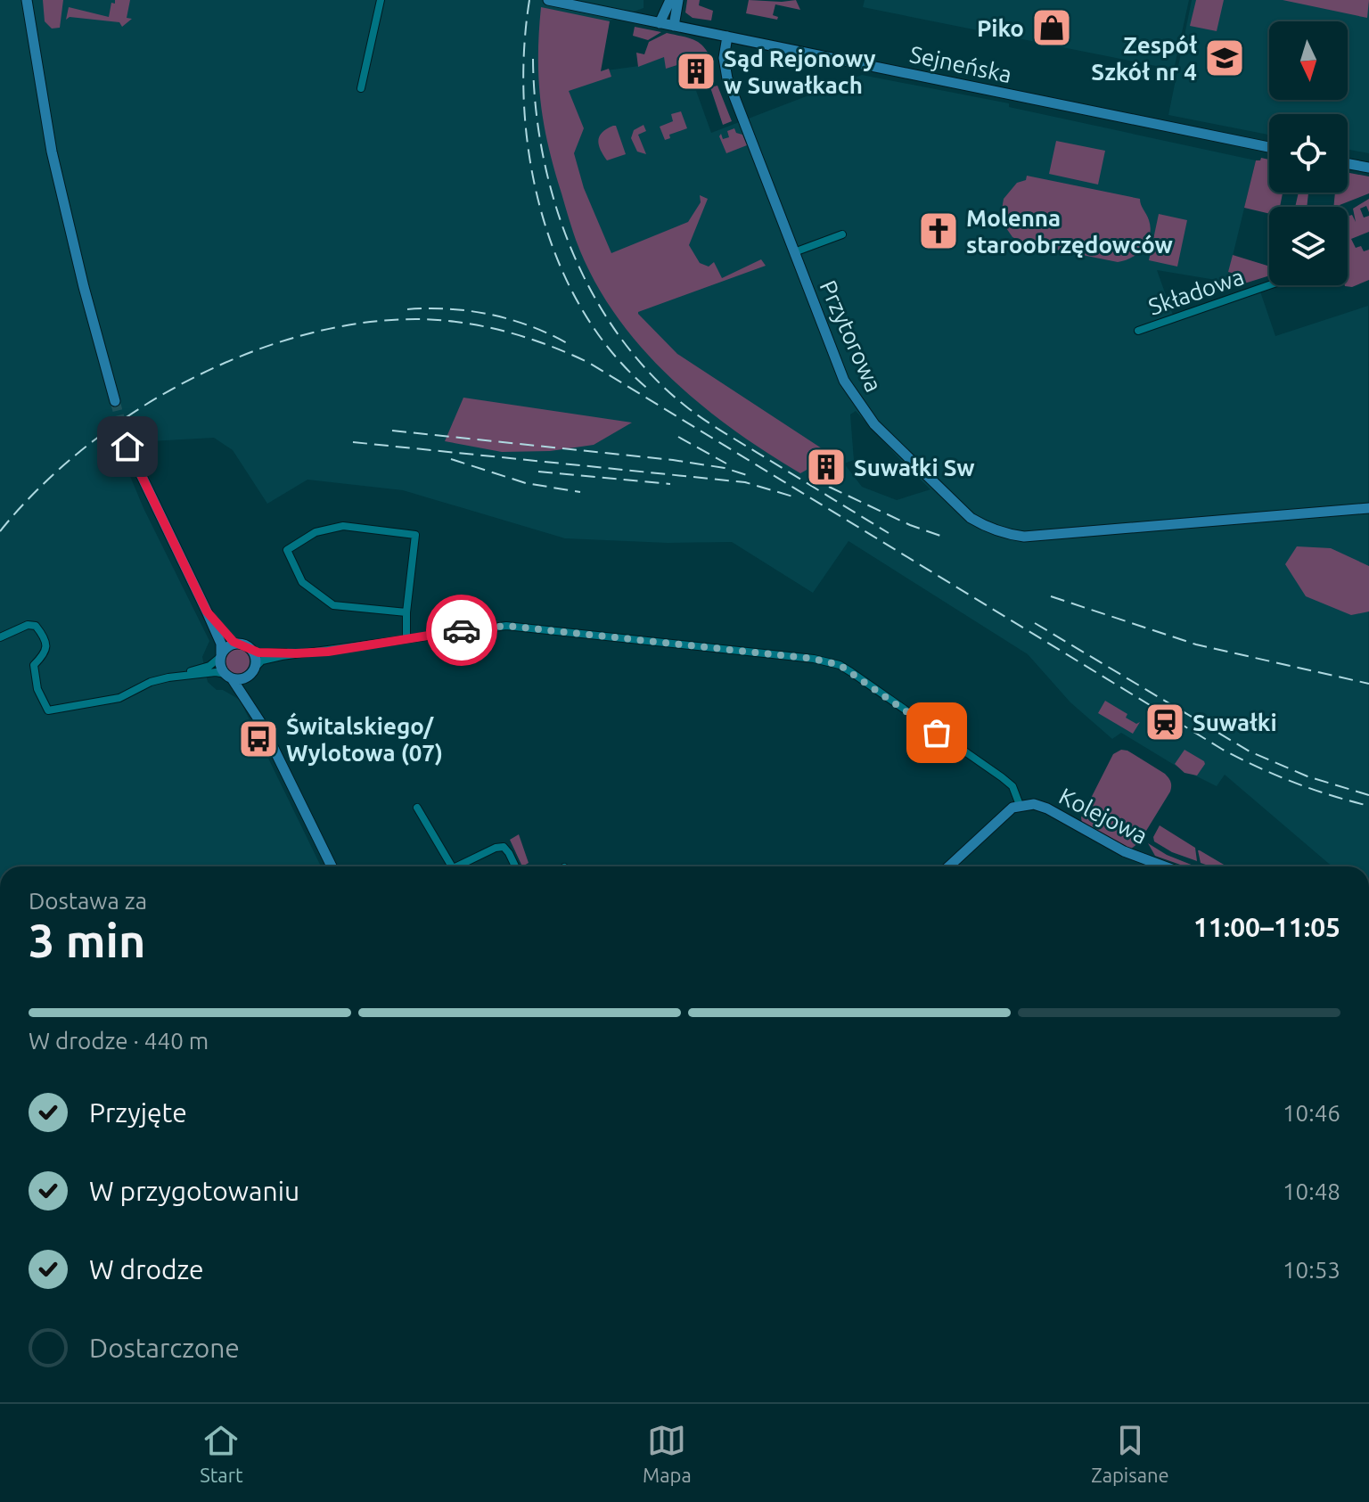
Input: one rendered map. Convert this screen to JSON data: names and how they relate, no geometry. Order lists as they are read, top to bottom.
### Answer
{
  "streets": {
    "street": [
      "Sejneńska",
      "Składowa",
      "Przytorowa",
      "Kolejowa"
    ]
  },
  "crossings": [
    ["Sejneńska", "Przytorowa"]
  ],
  "places": {
    "shop": ["Piko"],
    "school or university": ["Zespół Szkół nr 4"],
    "building": ["Sąd Rejonowy w Suwałkach", "Suwałki Sw"],
    "church": ["Molenna staroobrzędowców"],
    "station": ["Suwałki"],
    "bus stop": ["Świtalskiego/ Wylotowa (07)"]
  },
  "north": "bottom",
  "page": {
    "heading": ["3 min", "Dostawa za", "11:00–11:05"],
    "bar": "W drodze · 440 m",
    "list": [
      ["Przyjęte", "10:46"],
      ["W przygotowaniu", "10:48"],
      ["W drodze", "10:53"],
      "Dostarczone"
    ],
    "tabs": ["Start", "Mapa", "Zapisane"]
  }
}
